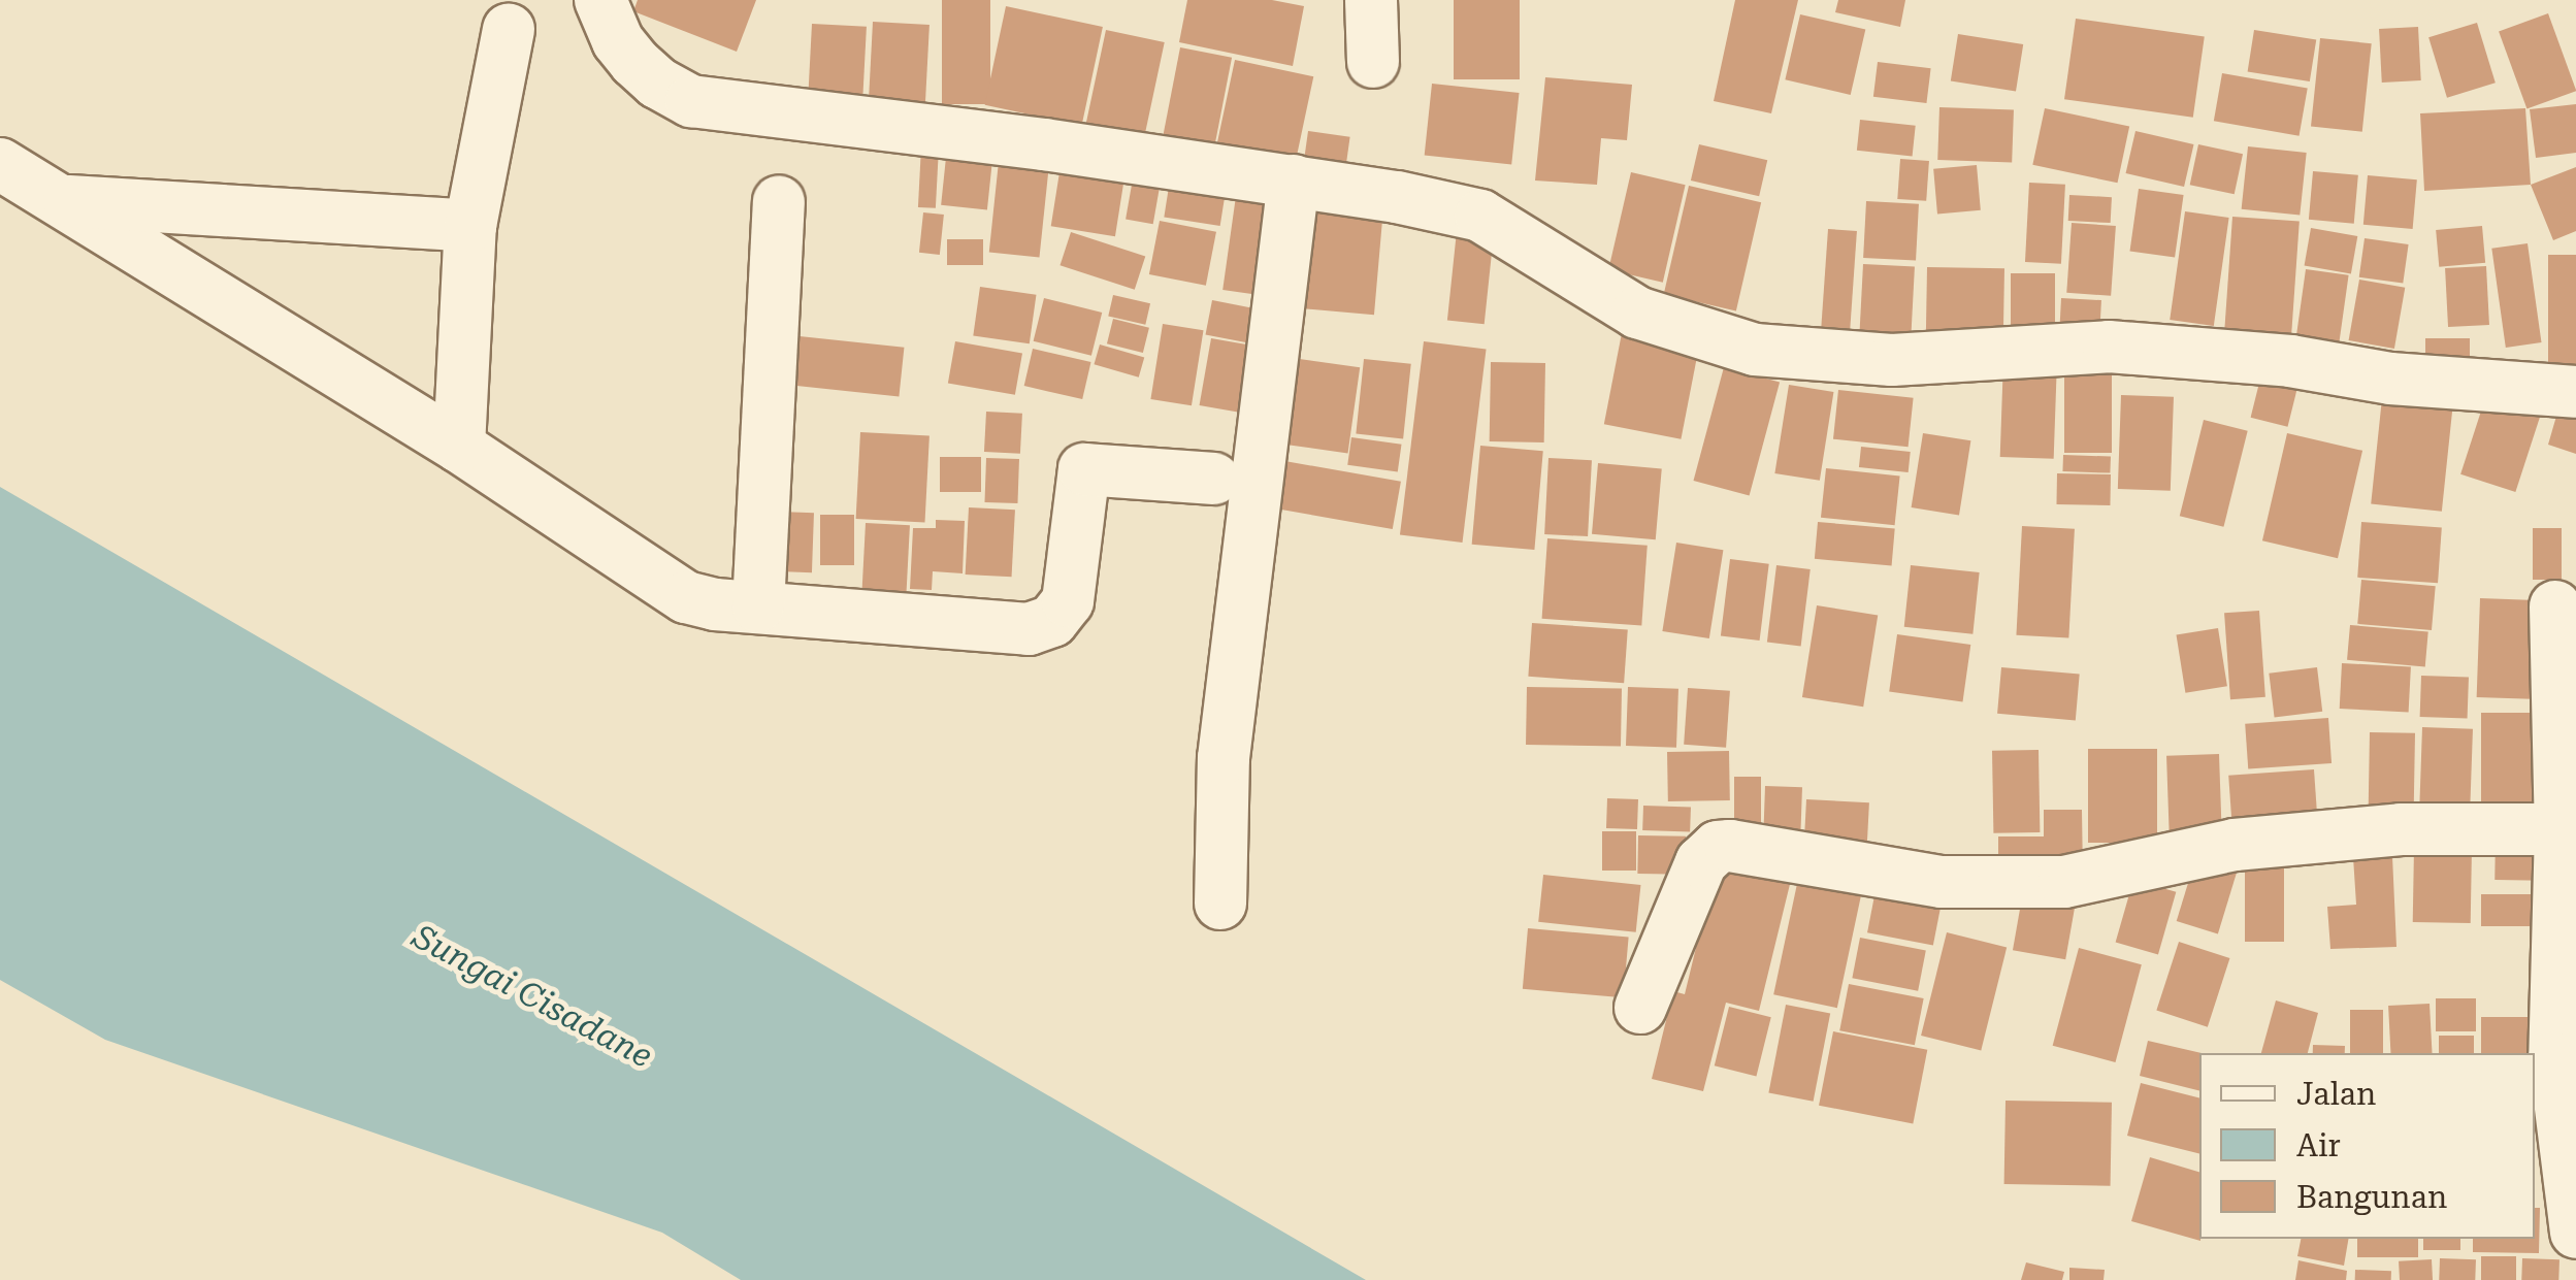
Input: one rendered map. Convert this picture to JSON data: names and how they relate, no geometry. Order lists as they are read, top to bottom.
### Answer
{
  "water": ["Sungai Cisadane"],
  "legend": ["Jalan", "Air", "Bangunan"]
}
